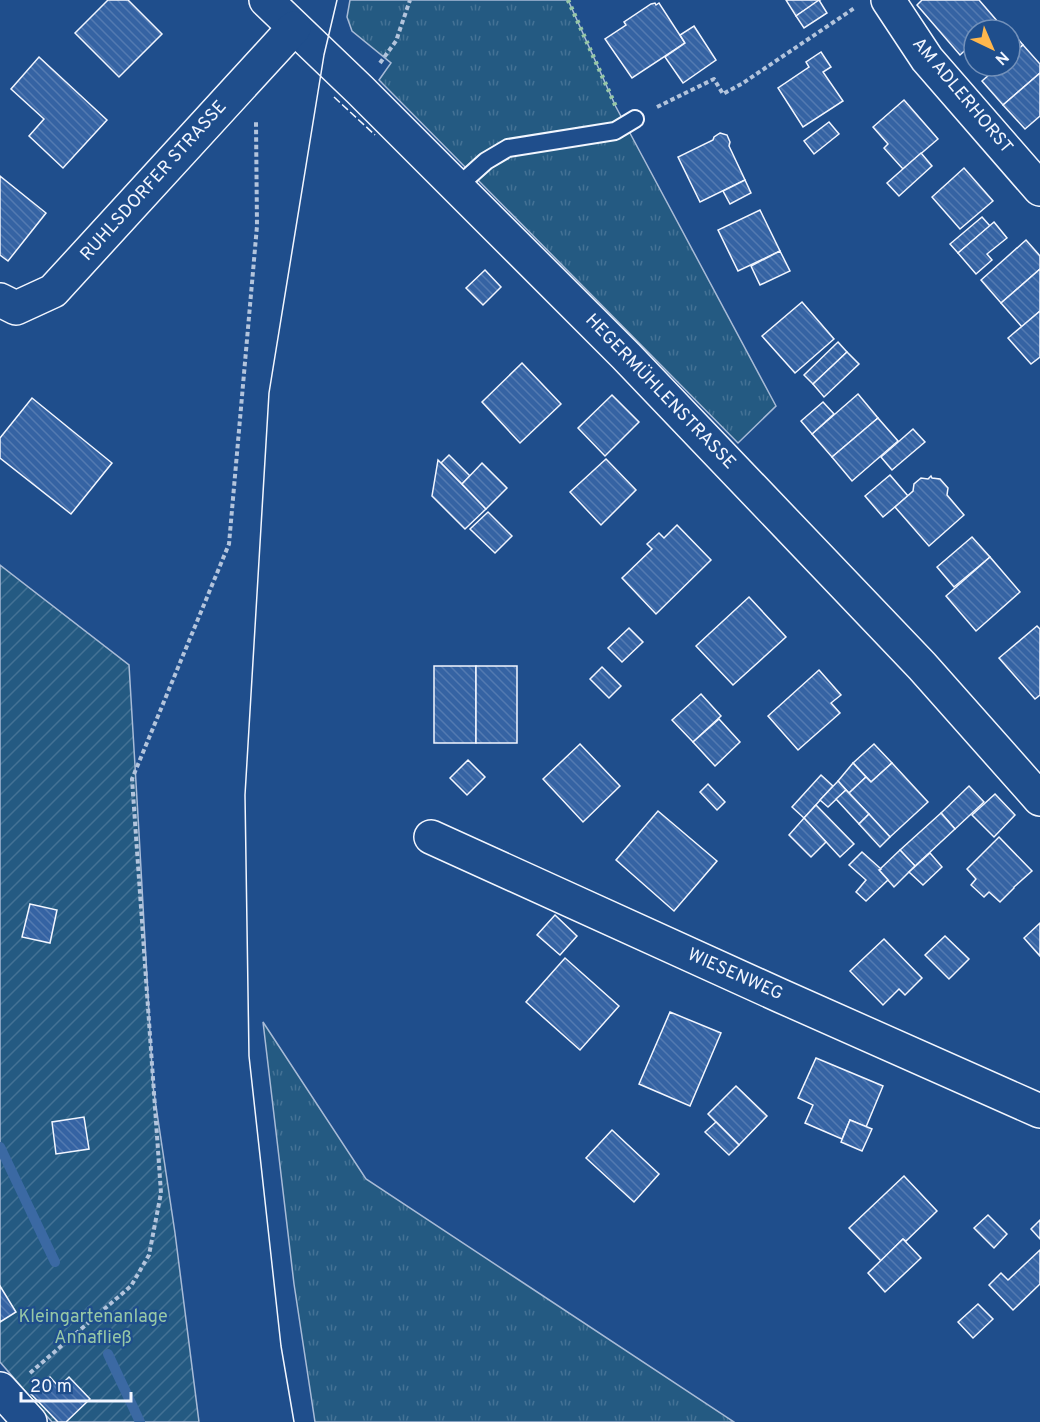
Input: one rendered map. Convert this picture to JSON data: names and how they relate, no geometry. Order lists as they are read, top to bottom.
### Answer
{
  "streets": {
    "street": [
      "AM ADLERHORST",
      "RUHLSDORFER STRASSE",
      "HEGERMÜHLENSTRASSE",
      "WIESENWEG"
    ]
  },
  "crossings": [
    ["RUHLSDORFER STRASSE", "HEGERMÜHLENSTRASSE"]
  ],
  "parks": ["Kleingartenanlage Annafließ"],
  "scale_bar": "20 m",
  "north": "bottom right"
}
